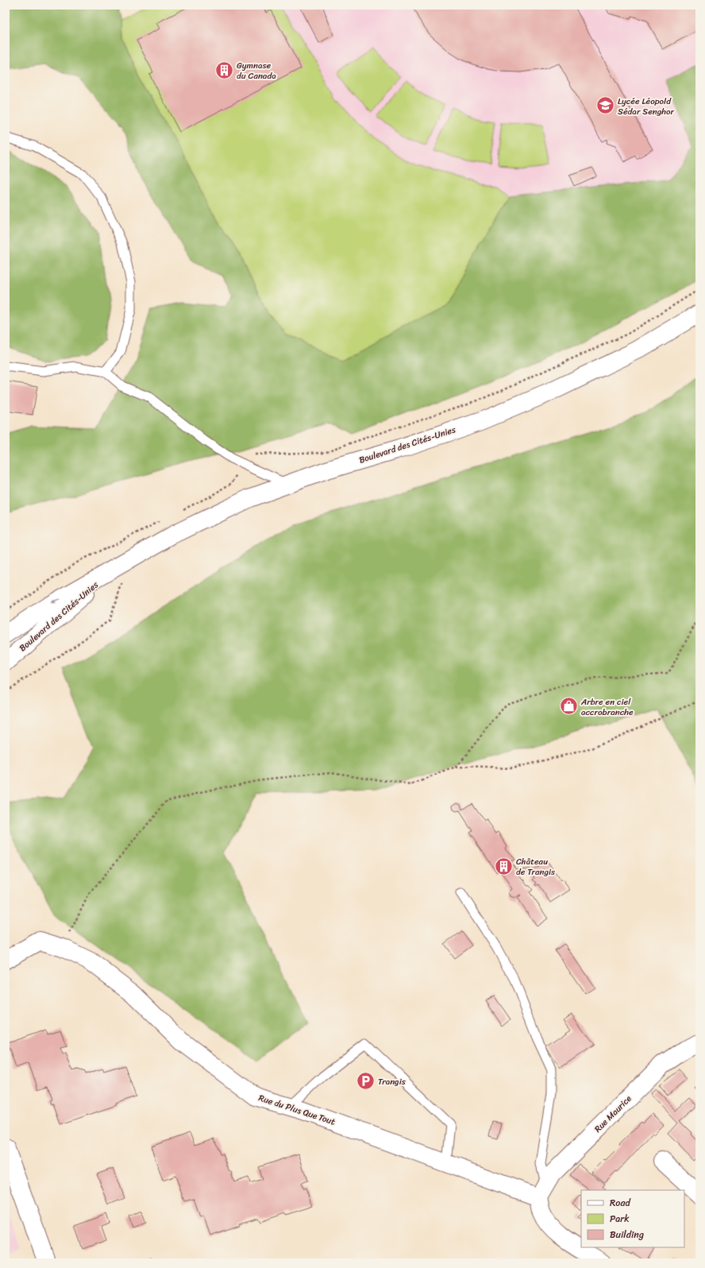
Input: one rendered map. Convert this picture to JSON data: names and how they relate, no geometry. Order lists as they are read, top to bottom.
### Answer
{
  "streets": {
    "street": ["Boulevard des Cités-Unies", "Rue du Plus Que Tout", "Rue Maurice"]
  },
  "crossings": [
    ["Rue du Plus Que Tout", "Rue Maurice"]
  ],
  "places": {
    "building": ["Gymnase du Canada", "Château de Trangis"],
    "school or university": ["Lycée Léopold Sédar Senghor"],
    "shop": ["Arbre en ciel accrobranche"],
    "parking": ["Trangis"]
  },
  "legend": ["Road", "Park", "Building"]
}
